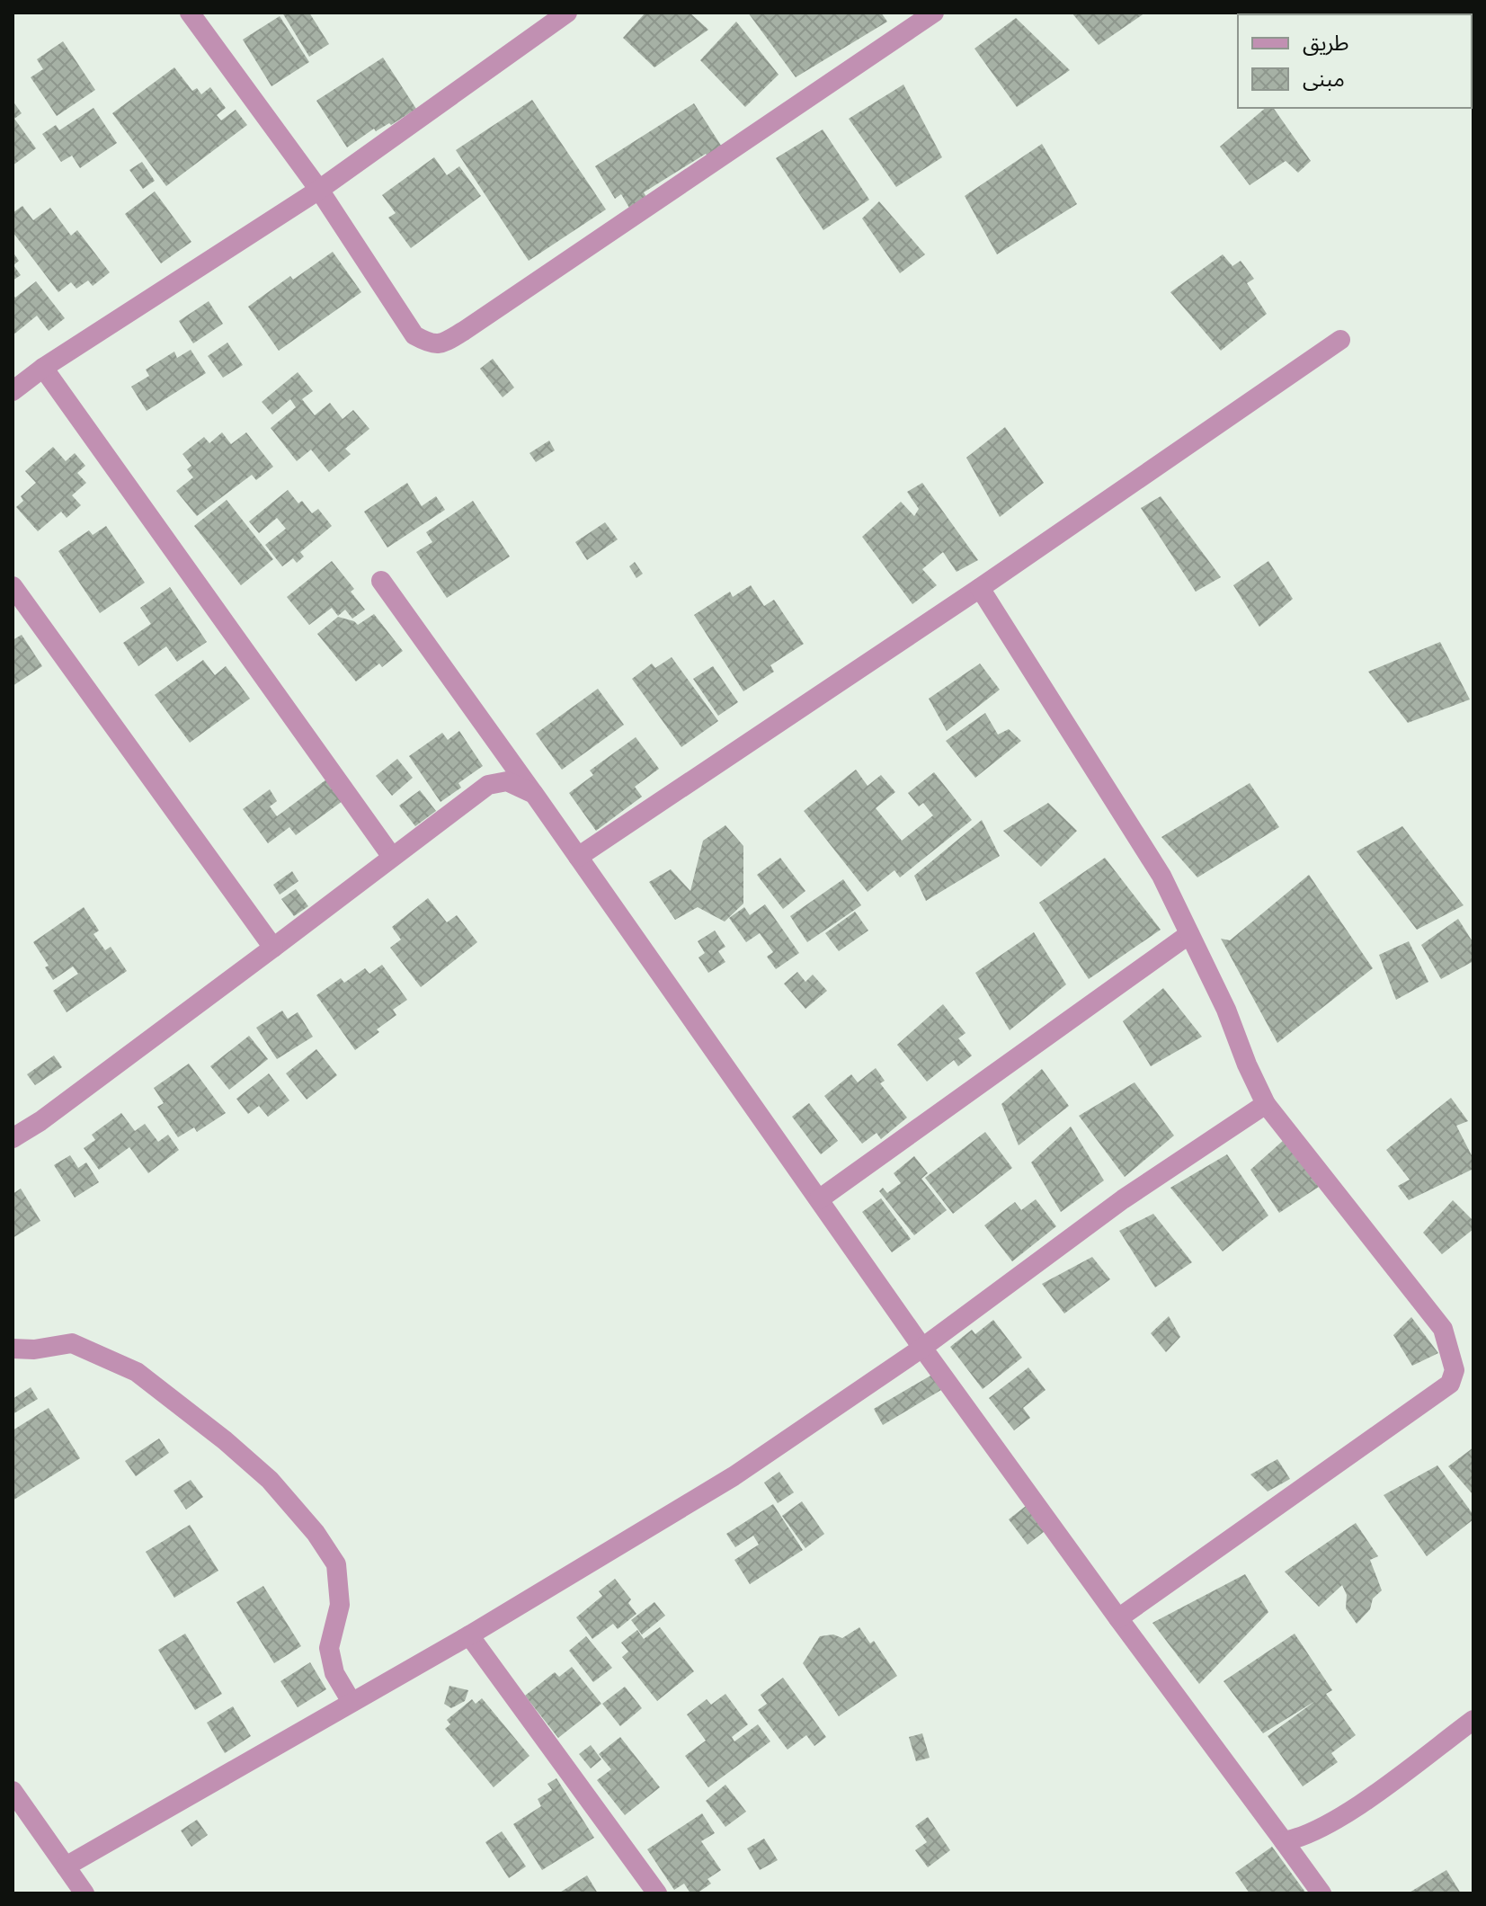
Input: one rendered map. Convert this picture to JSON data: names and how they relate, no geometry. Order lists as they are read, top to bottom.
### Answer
{
  "legend": ["طريق", "مبنى"]
}
